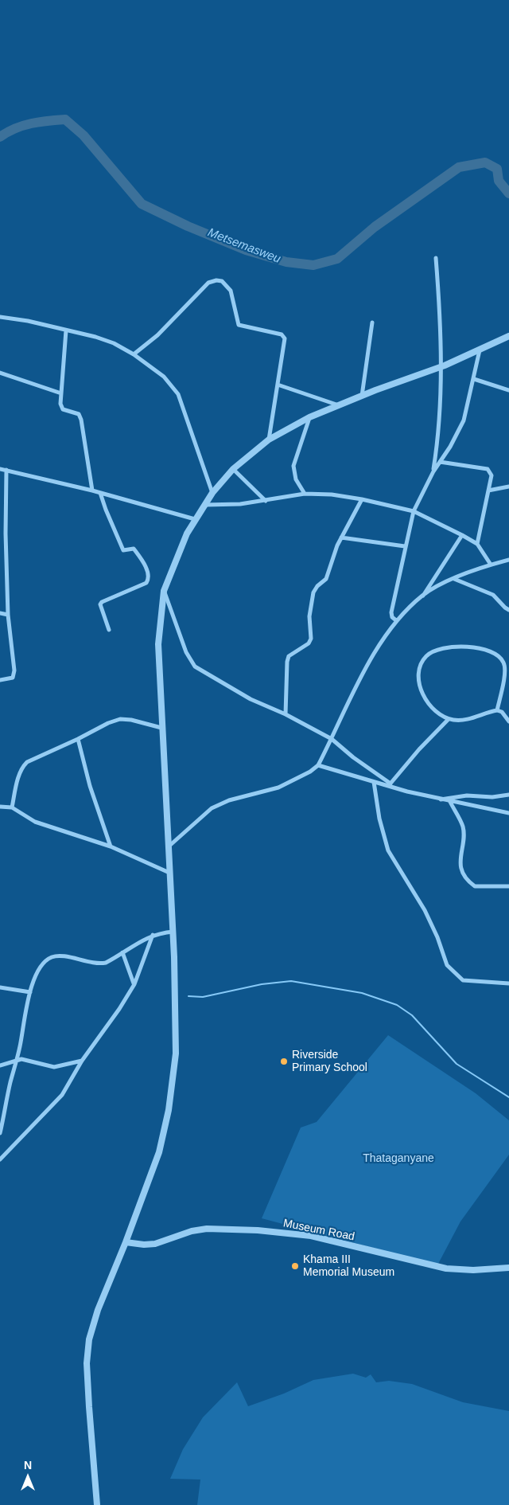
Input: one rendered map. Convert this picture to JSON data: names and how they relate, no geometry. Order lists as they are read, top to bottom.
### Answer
{
  "streets": {
    "street": ["Museum Road"]
  },
  "water": ["Metsemasweu"],
  "parks": ["Thataganyane"],
  "places": ["Riverside Primary School", "Khama III Memorial Museum"],
  "north": "top"
}
